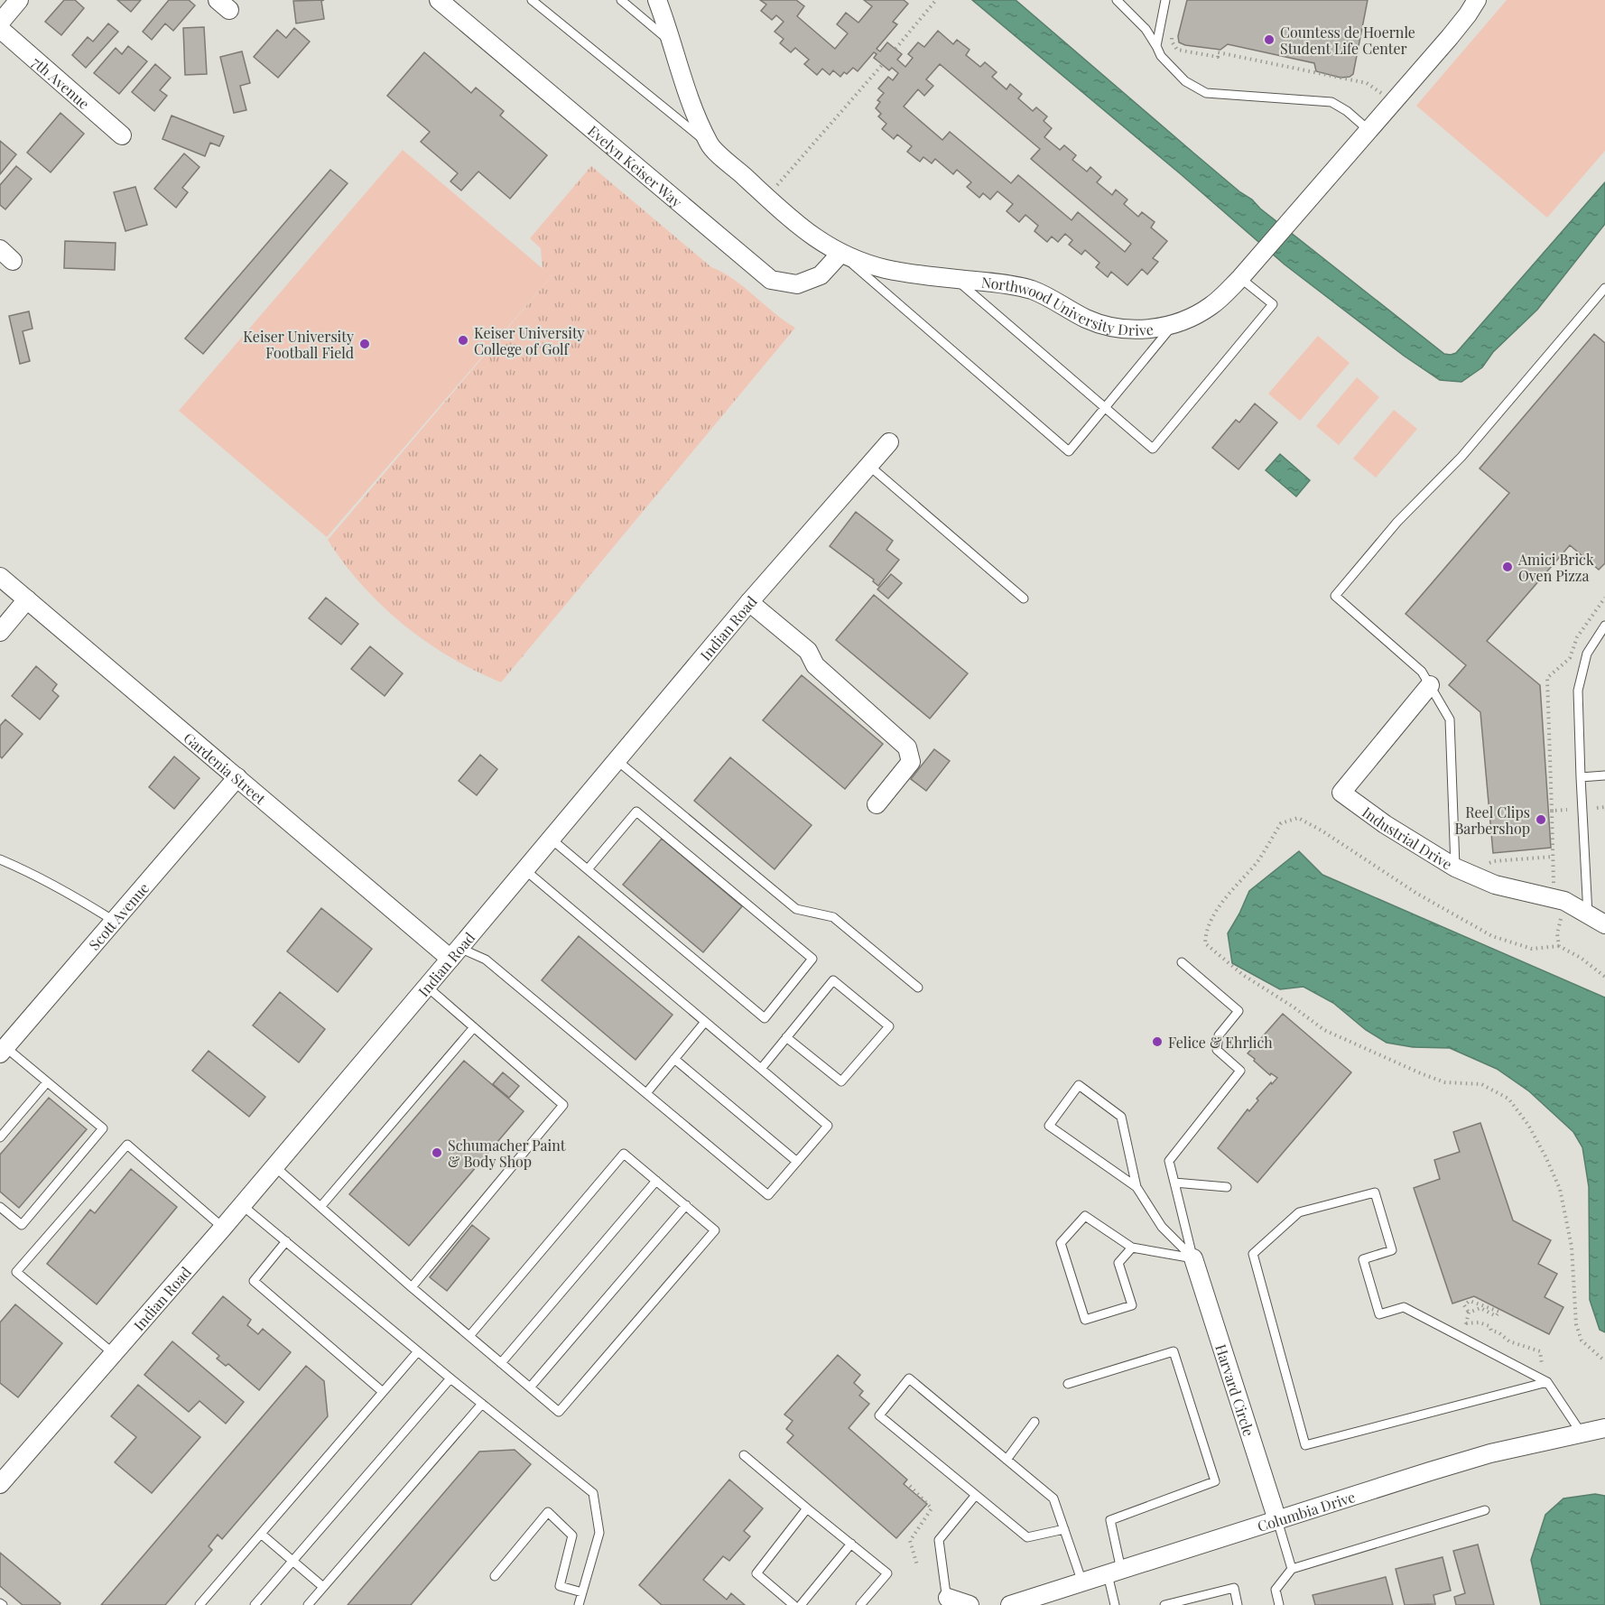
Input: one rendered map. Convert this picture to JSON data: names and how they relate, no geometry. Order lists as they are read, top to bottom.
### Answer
{
  "streets": {
    "street": [
      "7th Avenue",
      "Evelyn Keiser Way",
      "Northwood University Drive",
      "Indian Road",
      "Gardenia Street",
      "Industrial Drive",
      "Scott Avenue",
      "Harvard Circle",
      "Columbia Drive"
    ]
  },
  "crossings": [
    ["Evelyn Keiser Way", "Northwood University Drive"],
    ["Indian Road", "Gardenia Street"],
    ["Gardenia Street", "Scott Avenue"],
    ["Harvard Circle", "Columbia Drive"]
  ],
  "places": [
    "Countess de Hoernle Student Life Center",
    "Keiser University College of Golf",
    "Keiser University Football Field",
    "Amici Brick Oven Pizza",
    "Reel Clips Barbershop",
    "Felice & Ehrlich",
    "Schumacher Paint & Body Shop"
  ]
}
